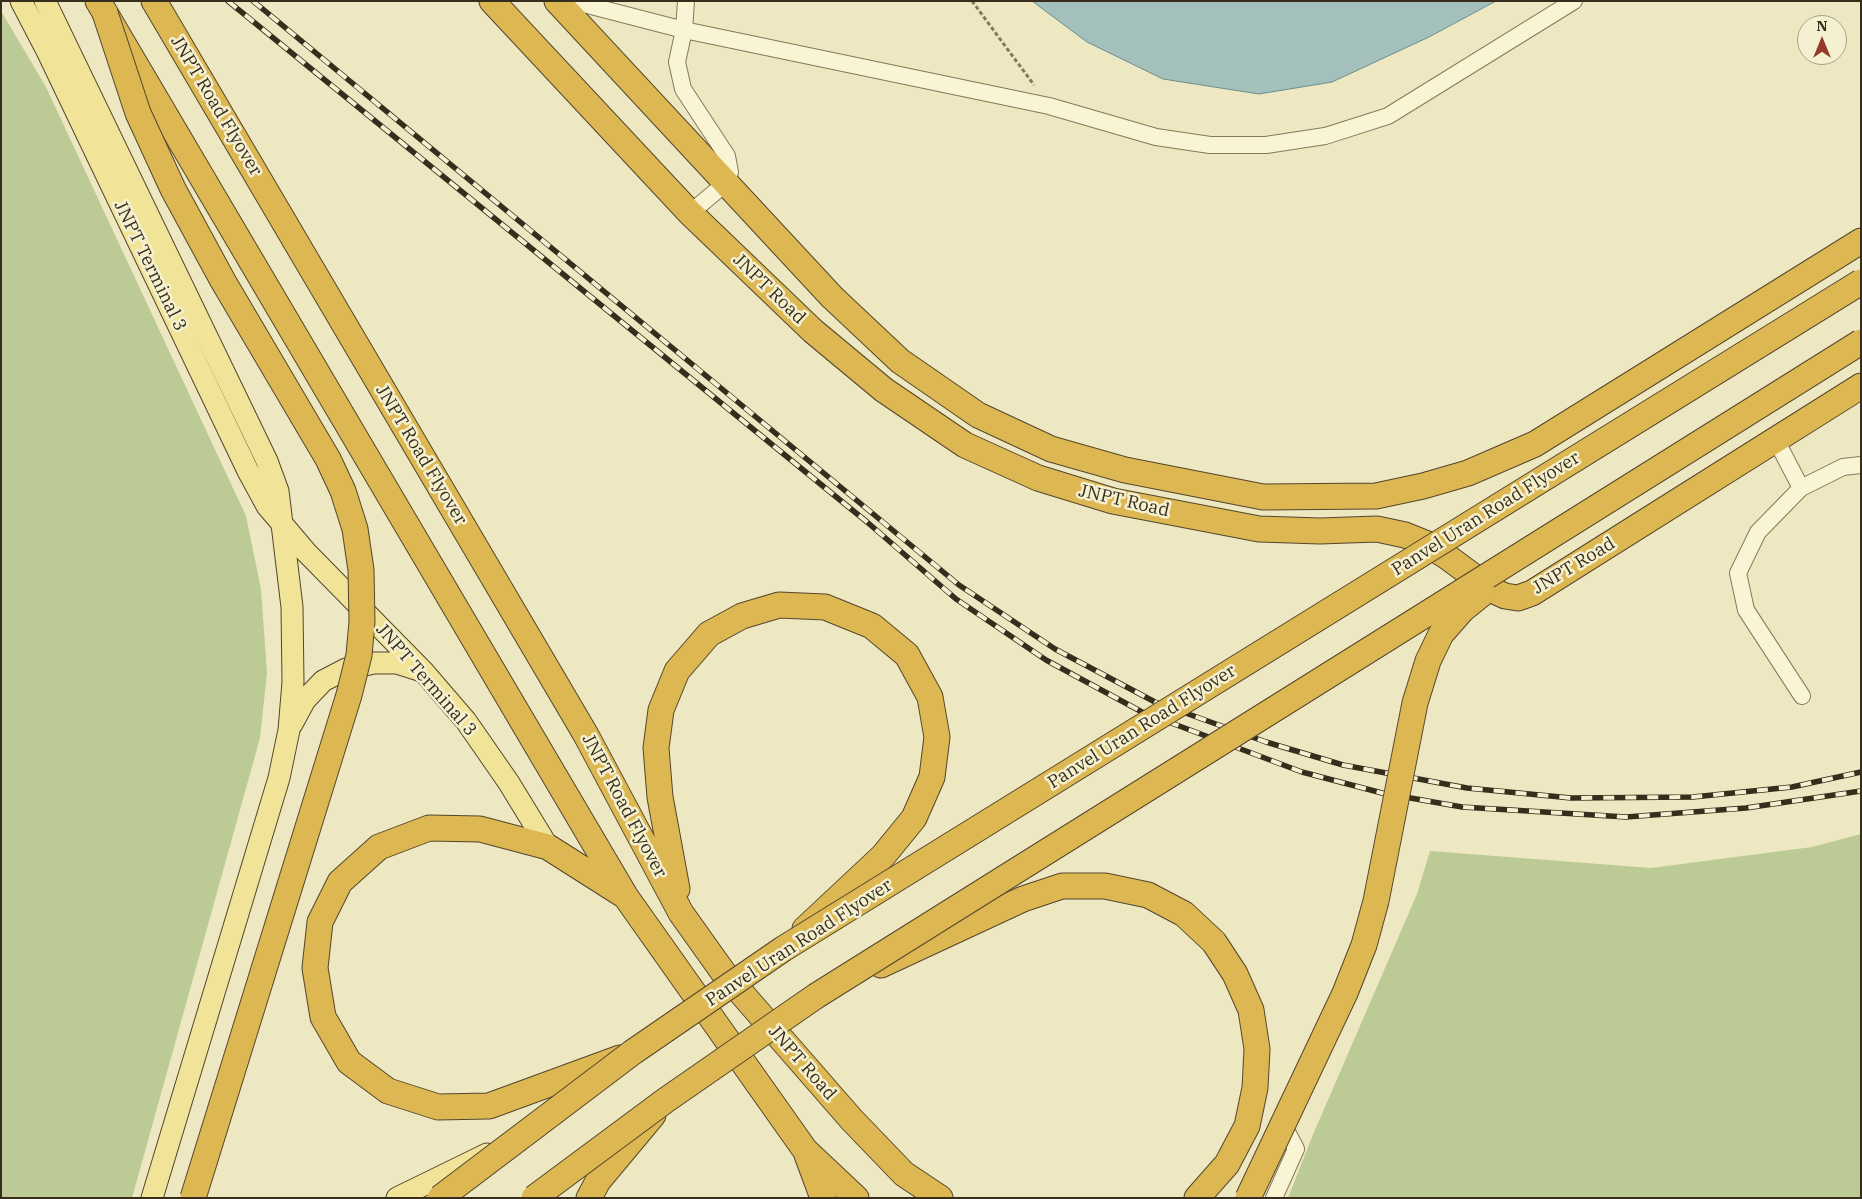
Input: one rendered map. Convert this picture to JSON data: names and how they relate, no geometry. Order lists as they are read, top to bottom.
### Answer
{
  "streets": {
    "highway": ["JNPT Road Flyover", "JNPT Road", "Panvel Uran Road Flyover"],
    "main road": ["JNPT Terminal 3"]
  },
  "crossings": [
    ["JNPT Road Flyover", "JNPT Road"]
  ],
  "north": "top"
}
